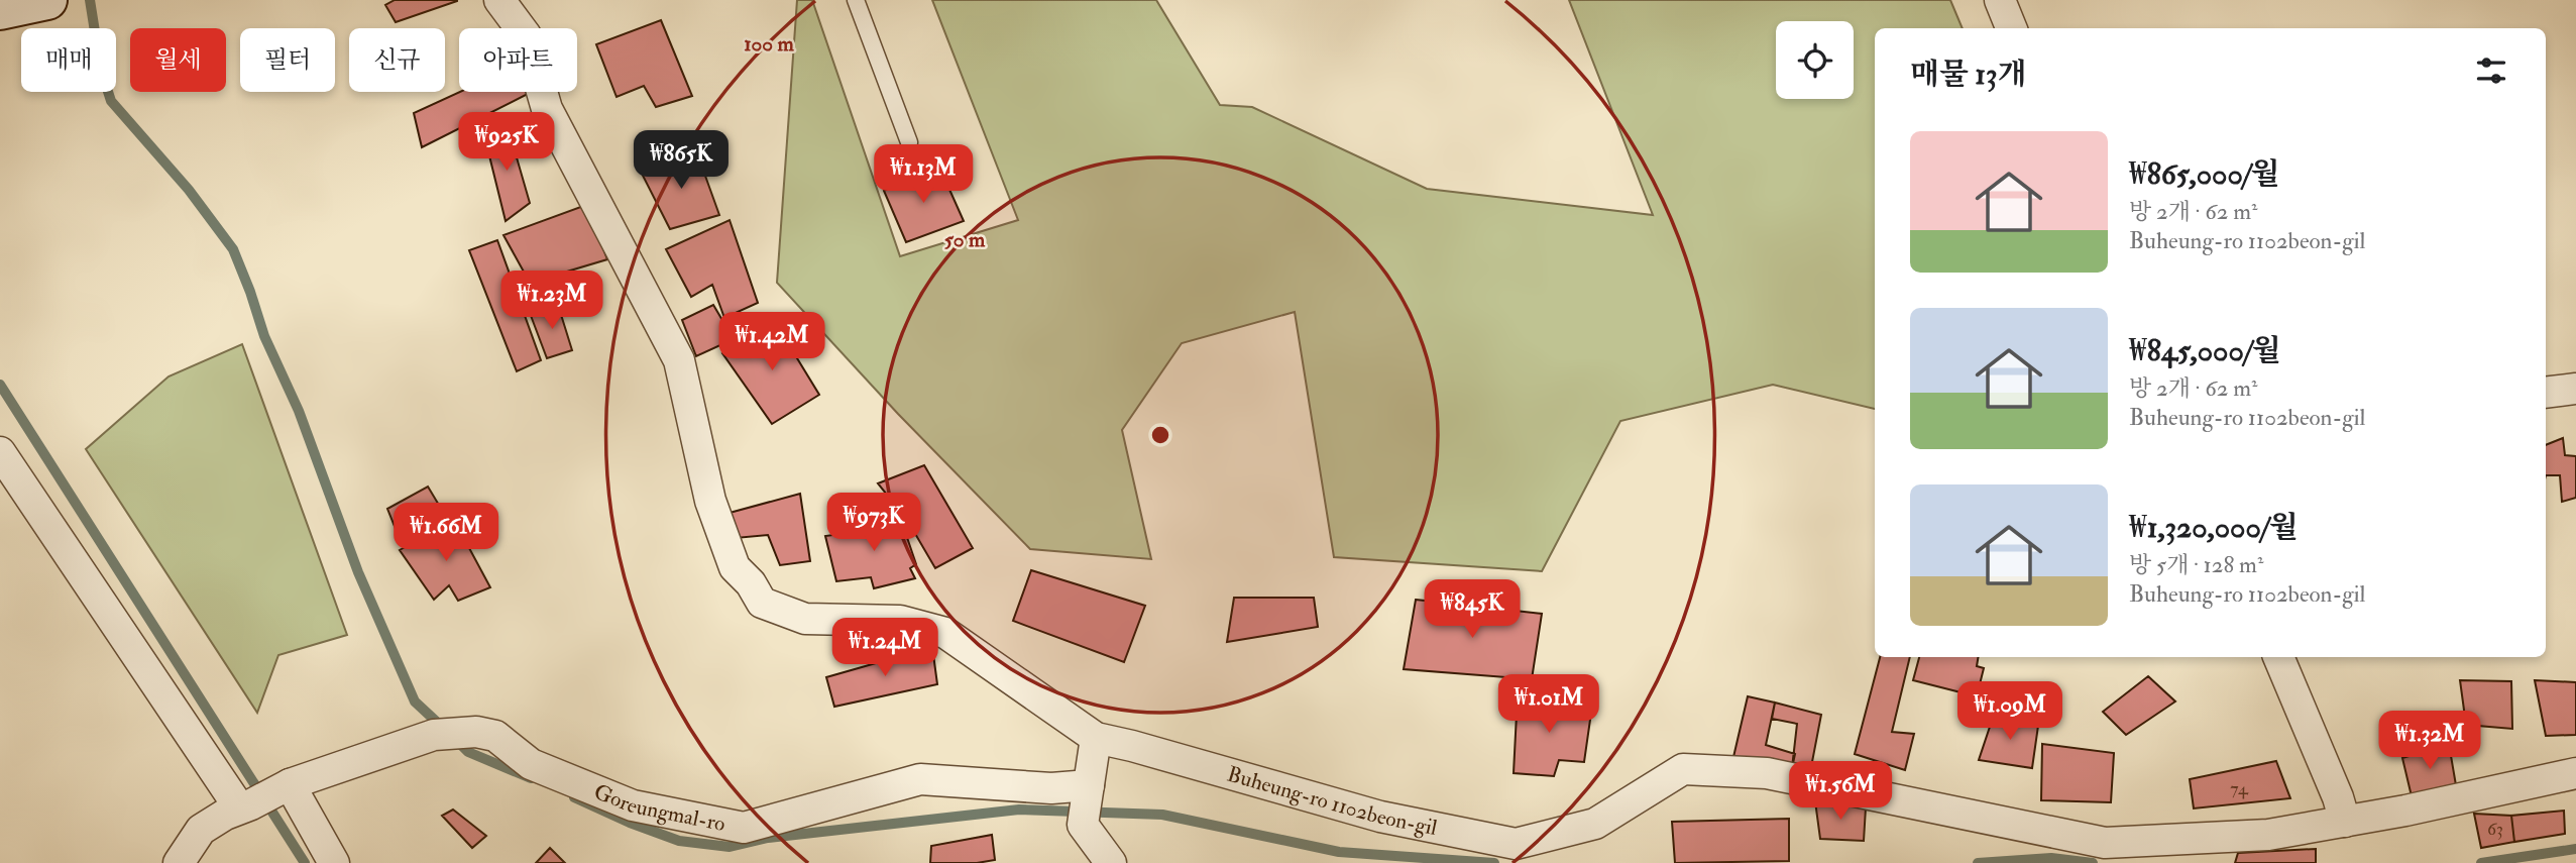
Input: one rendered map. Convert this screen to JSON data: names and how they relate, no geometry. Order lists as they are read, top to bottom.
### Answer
{
  "streets": {
    "street": ["Buheung-ro 1102beon-gil", "Goreungmal-ro"]
  },
  "house_numbers": ["74", "63"],
  "page": {
    "chip": [
      "매매",
      "월세",
      "필터",
      "신규",
      "아파트"
    ],
    "heading": "매물 13개",
    "price": [
      "₩925K",
      "₩865K",
      "₩1.13M",
      "₩1.23M",
      "₩1.42M",
      "₩973K",
      "₩1.66M",
      "₩845K",
      "₩1.24M",
      "₩1.01M",
      "₩1.09M",
      "₩1.32M",
      "₩1.56M"
    ],
    "list": [
      {
        "name": "₩865,000/월",
        "note": "방 2개 · 62 m² · Buheung-ro 1102beon-gil"
      },
      {
        "name": "₩845,000/월",
        "note": "방 2개 · 62 m² · Buheung-ro 1102beon-gil"
      },
      {
        "name": "₩1,320,000/월",
        "note": "방 5개 · 128 m² · Buheung-ro 1102beon-gil"
      }
    ]
  },
  "rings": ["100 m", "50 m"]
}
